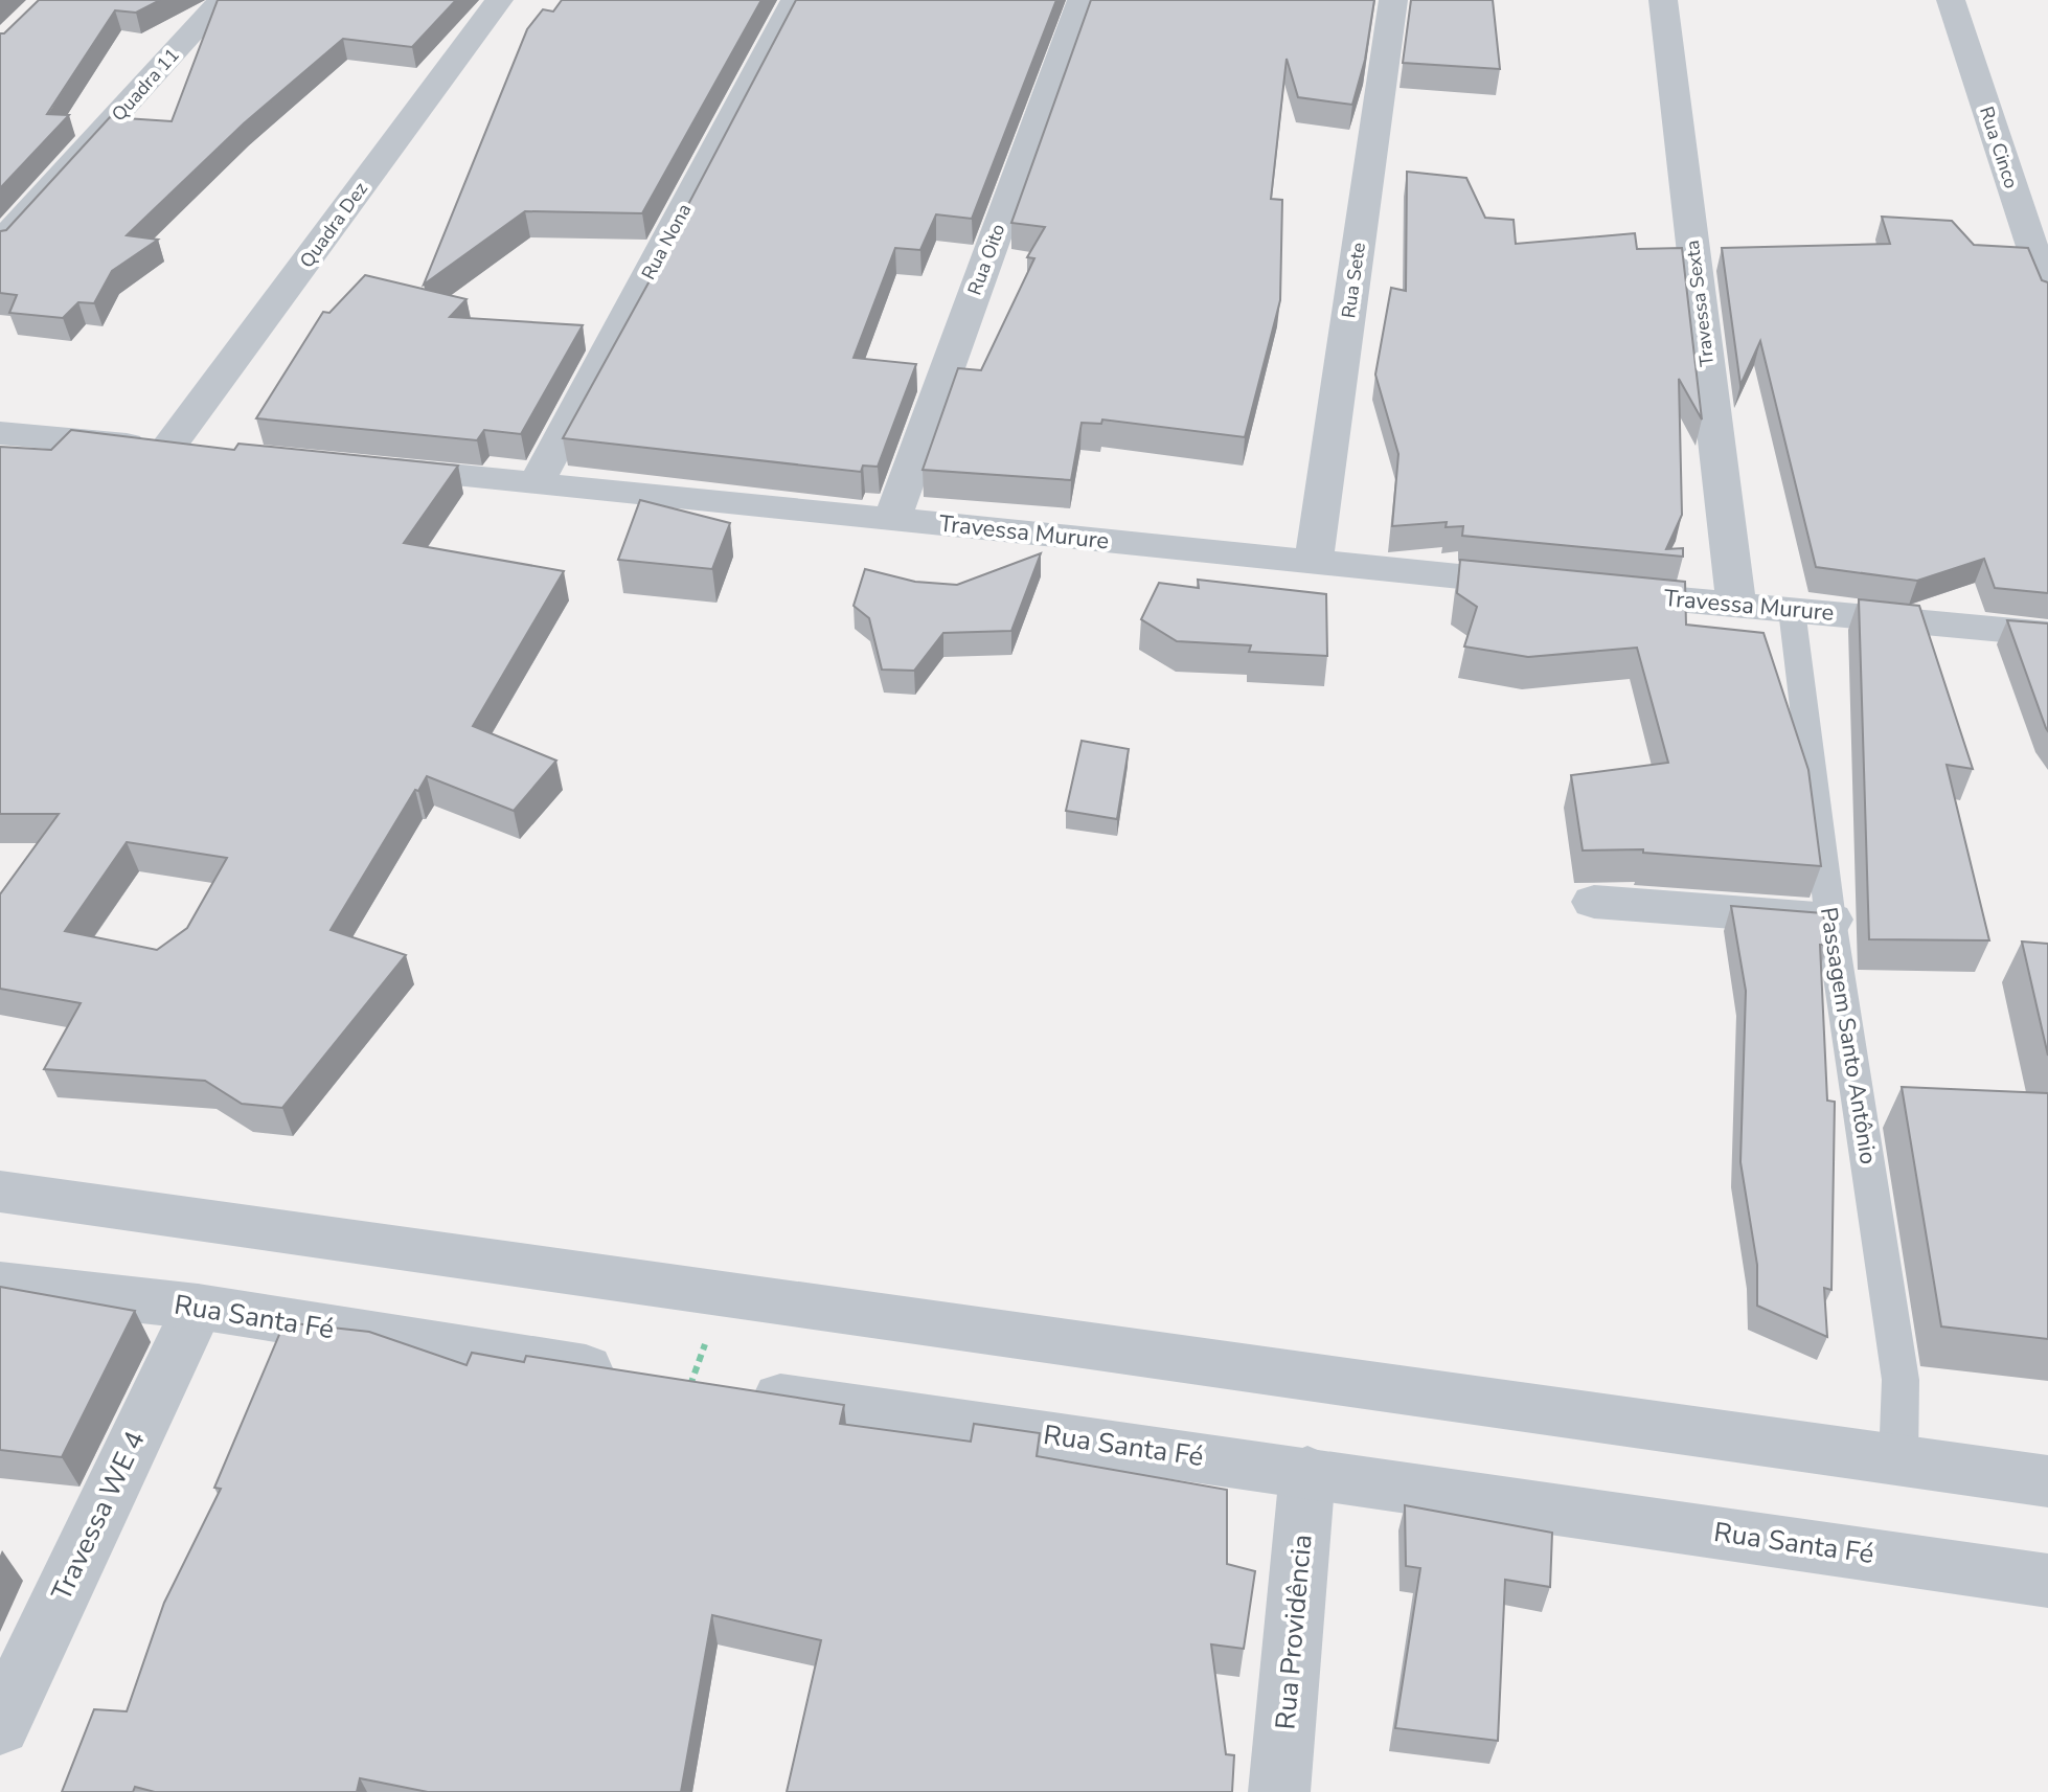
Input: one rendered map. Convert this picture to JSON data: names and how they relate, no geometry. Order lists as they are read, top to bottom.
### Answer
{
  "streets": {
    "street": [
      "Quadra 11",
      "Rua Cinco",
      "Quadra Dez",
      "Rua Nona",
      "Rua Oito",
      "Rua Sete",
      "Travessa Sexta",
      "Travessa Murure",
      "Rua Santa Fé",
      "Travessa WE 4",
      "Rua Providência"
    ],
    "lane": ["Passagem Santo Antônio"]
  },
  "crossings": [
    ["Rua Nona", "Travessa Murure"],
    ["Rua Oito", "Travessa Murure"],
    ["Rua Sete", "Travessa Murure"],
    ["Travessa Sexta", "Travessa Murure"],
    ["Travessa Murure", "Passagem Santo Antônio"],
    ["Rua Santa Fé", "Travessa WE 4"],
    ["Rua Santa Fé", "Rua Providência"]
  ]
}
